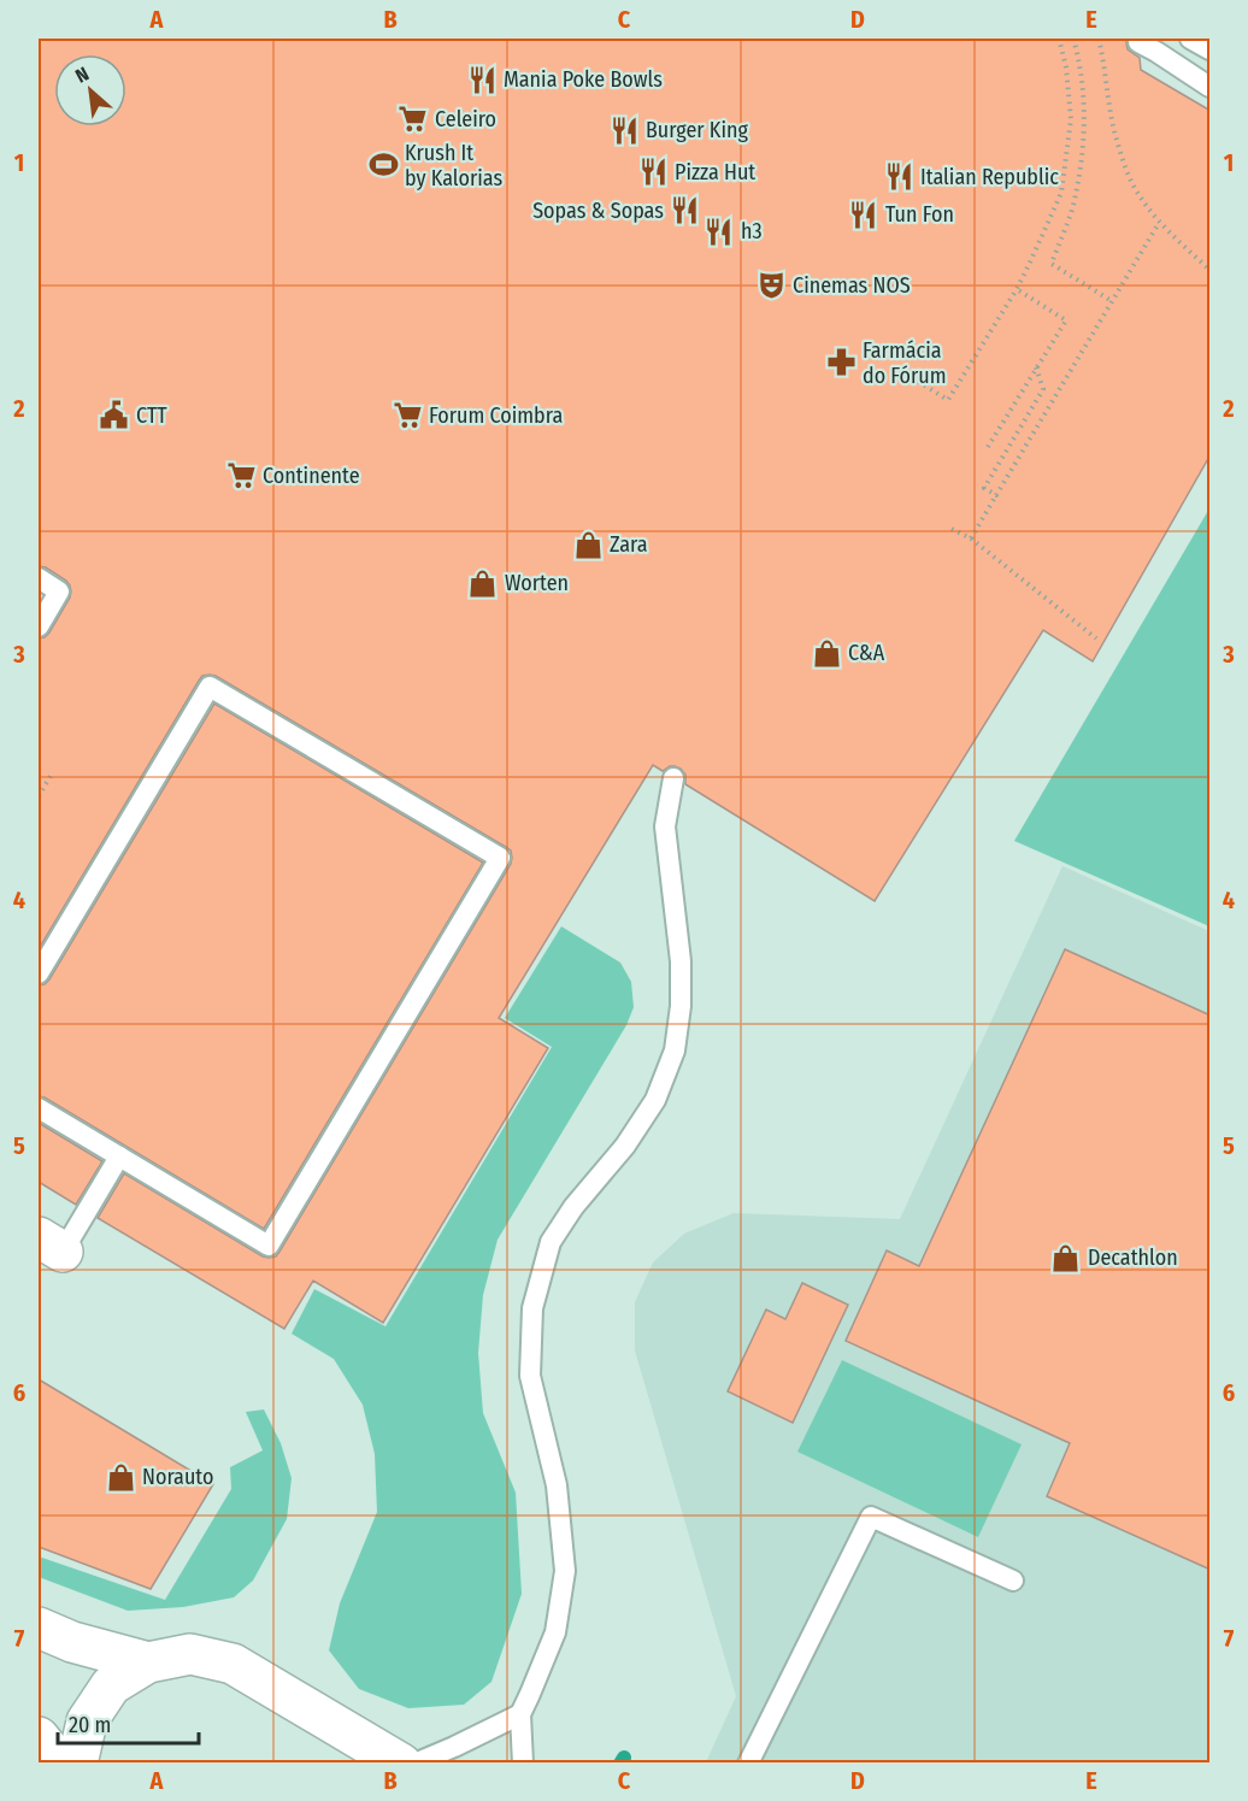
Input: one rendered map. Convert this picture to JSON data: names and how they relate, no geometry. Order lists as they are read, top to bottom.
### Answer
{
  "places": {
    "restaurant": [
      "Mania Poke Bowls",
      "Burger King",
      "Pizza Hut",
      "Italian Republic",
      "Sopas & Sopas",
      "Tun Fon",
      "h3"
    ],
    "supermarket": ["Celeiro", "Forum Coimbra", "Continente"],
    "sports": ["Krush It by Kalorias"],
    "theatre": ["Cinemas NOS"],
    "pharmacy": ["Farmácia do Fórum"],
    "public building": ["CTT"],
    "shop": [
      "Zara",
      "Worten",
      "C&A",
      "Decathlon",
      "Norauto"
    ]
  },
  "scale_bar": "20 m",
  "north": "top left",
  "grid": {
    "columns": [
      "A",
      "B",
      "C",
      "D",
      "E"
    ],
    "rows": [
      "1",
      "2",
      "3",
      "4",
      "5",
      "6",
      "7"
    ]
  }
}
